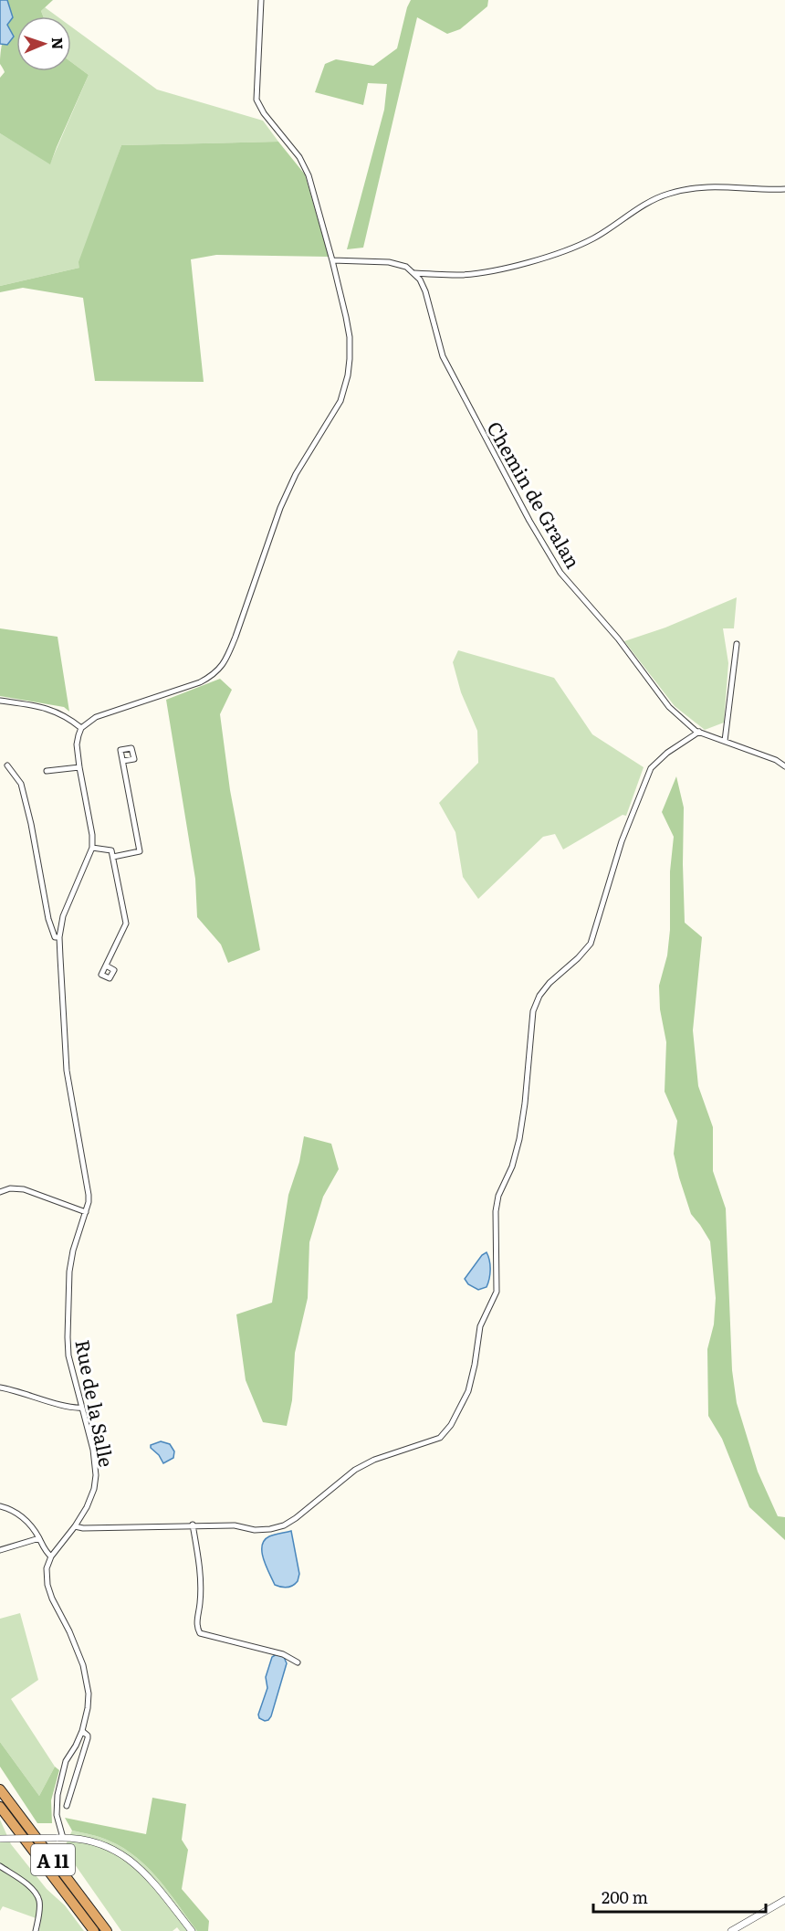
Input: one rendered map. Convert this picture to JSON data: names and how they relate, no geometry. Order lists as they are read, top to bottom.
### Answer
{
  "streets": {
    "highway": ["A 11"],
    "street": ["Chemin de Gralan", "Rue de la Salle"]
  },
  "scale_bar": "200 m",
  "north": "right"
}
